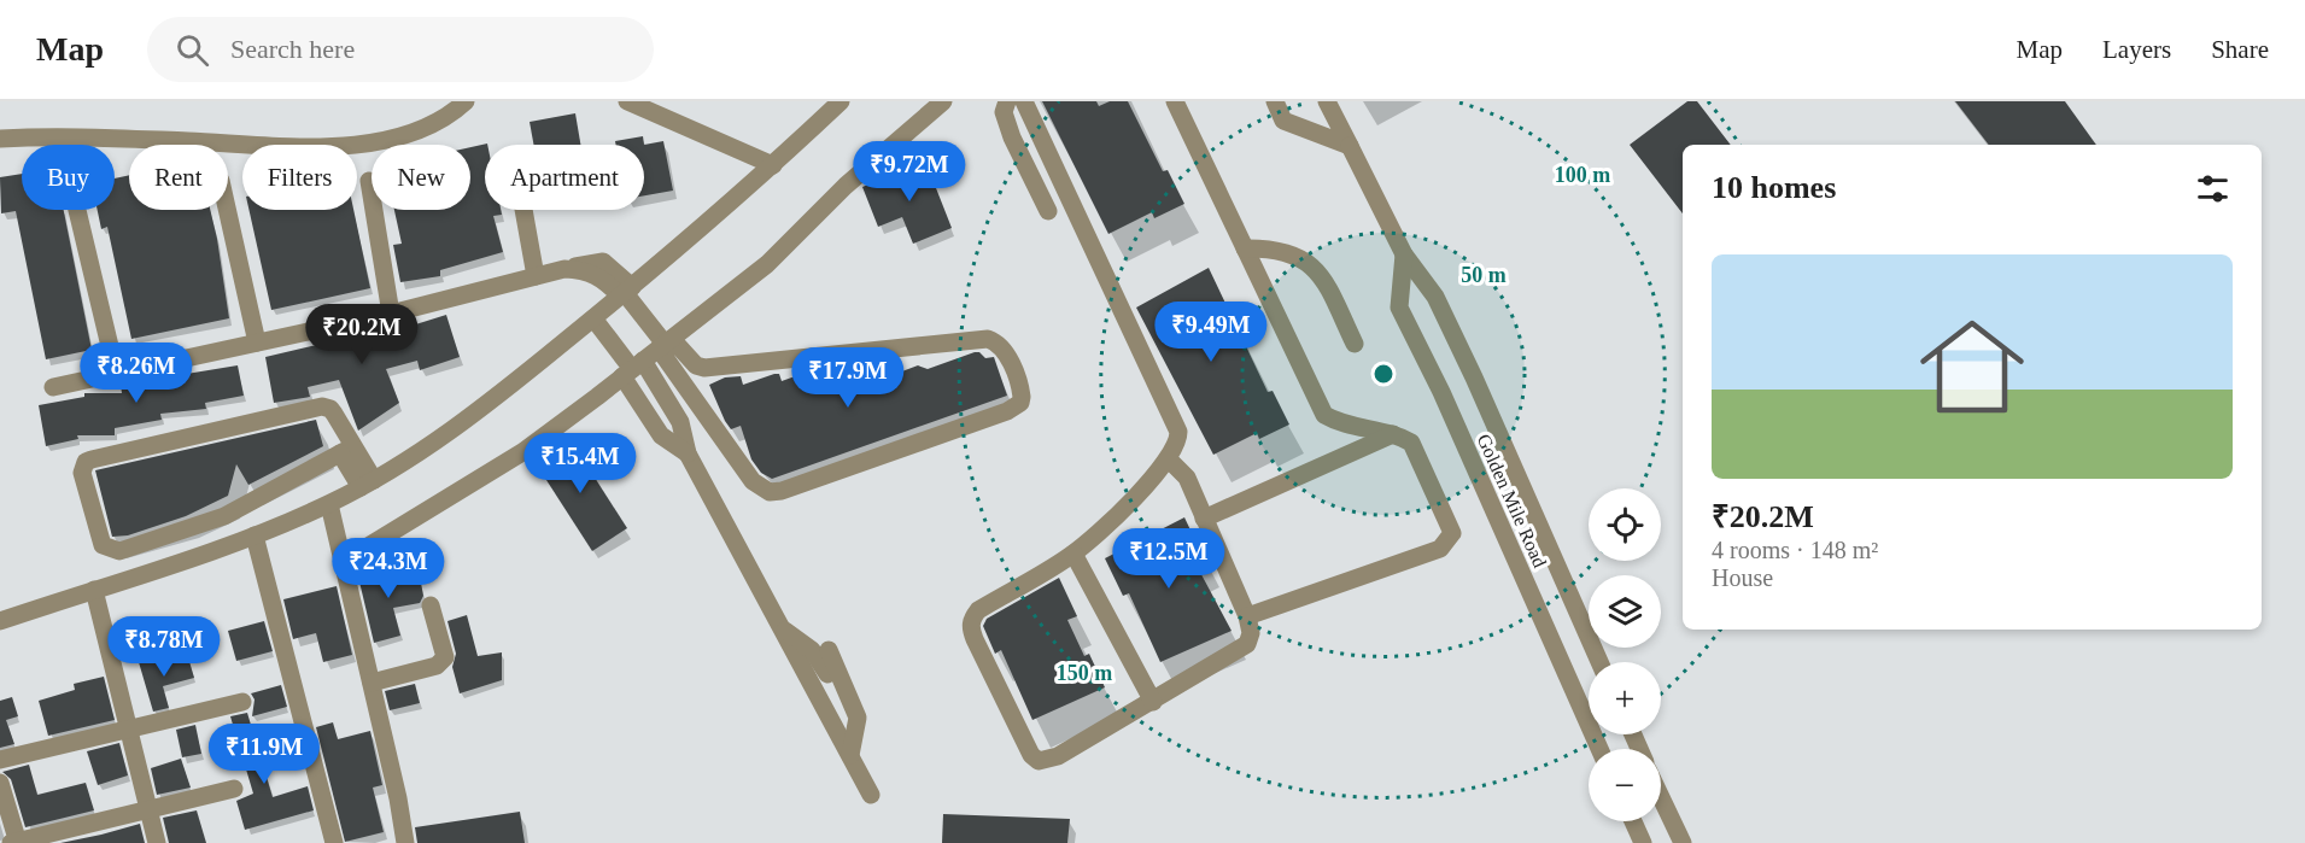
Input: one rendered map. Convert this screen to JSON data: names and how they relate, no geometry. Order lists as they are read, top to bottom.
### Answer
{
  "streets": {
    "street": ["Golden Mile Road"]
  },
  "page": {
    "header": "Map",
    "search": "Search here",
    "nav": ["Map", "Layers", "Share"],
    "price": [
      "₹9.72M",
      "₹9.49M",
      "₹20.2M",
      "₹8.26M",
      "₹17.9M",
      "₹15.4M",
      "₹12.5M",
      "₹24.3M",
      "₹8.78M",
      "₹11.9M"
    ],
    "chip": [
      "Buy",
      "Rent",
      "Filters",
      "New",
      "Apartment"
    ],
    "heading": "10 homes",
    "list": [
      {
        "name": "₹20.2M",
        "note": "4 rooms · 148 m² · House"
      }
    ],
    "map_buttons": ["+", "−"]
  },
  "rings": ["100 m", "50 m", "150 m"]
}
